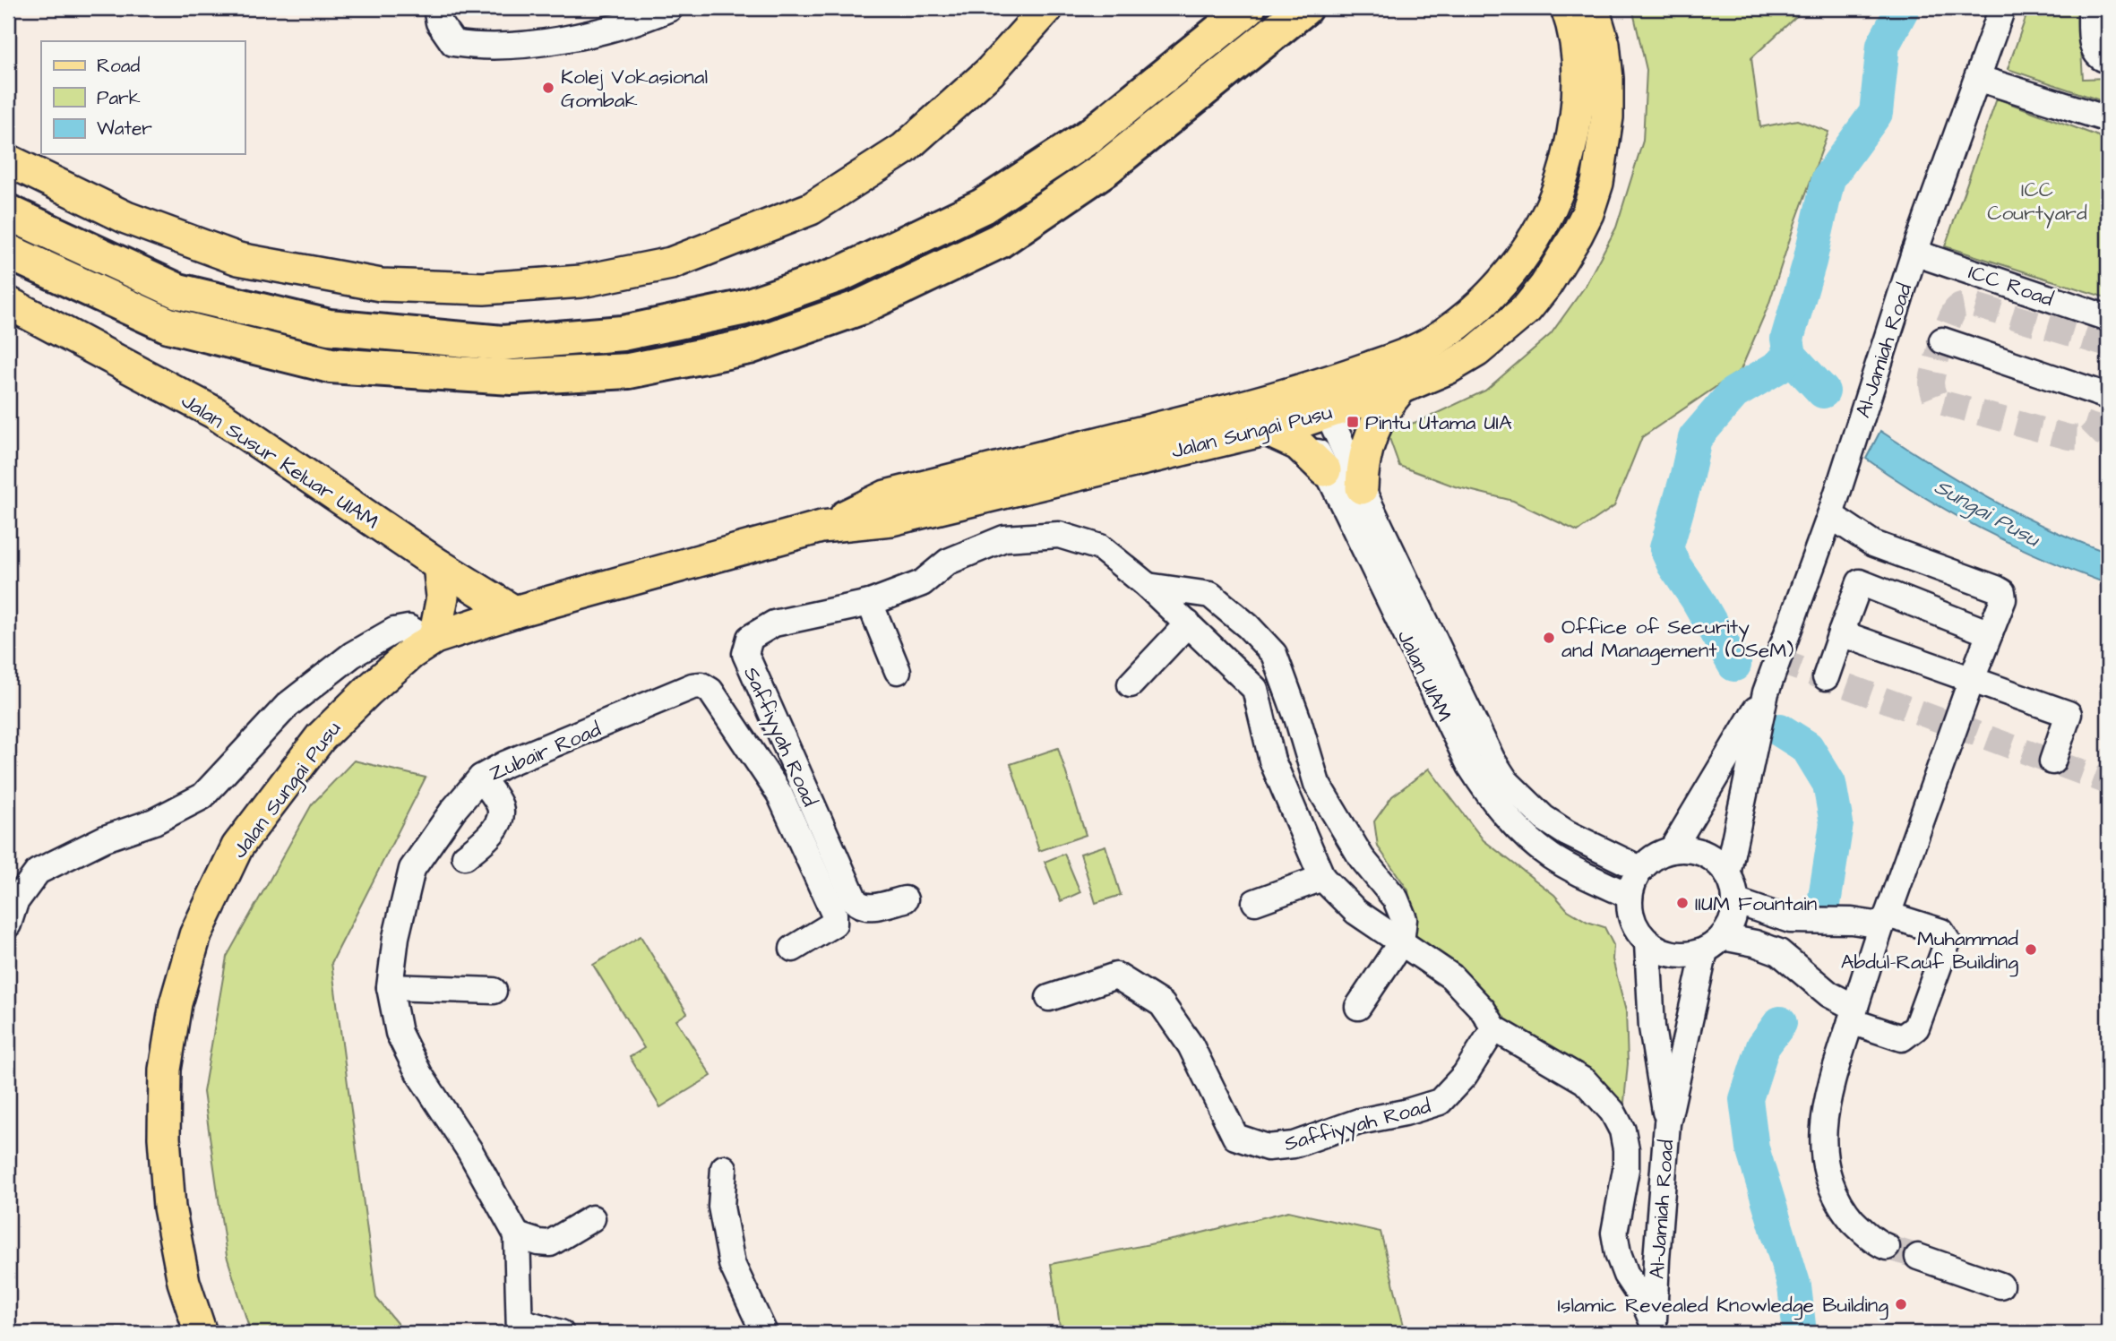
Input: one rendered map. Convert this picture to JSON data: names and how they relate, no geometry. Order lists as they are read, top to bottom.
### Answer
{
  "streets": {
    "main road": ["Jalan Sungai Pusu", "Jalan Susur Keluar UIAM"],
    "street": [
      "ICC Road",
      "Al-Jamiah Road",
      "Jalan UIAM",
      "Saffiyyah Road",
      "Zubair Road"
    ]
  },
  "crossings": [
    ["ICC Road", "Al-Jamiah Road"],
    ["Al-Jamiah Road", "Jalan UIAM"],
    ["Al-Jamiah Road", "Saffiyyah Road"],
    ["Jalan Sungai Pusu", "Jalan Susur Keluar UIAM"],
    ["Jalan Sungai Pusu", "Jalan UIAM"]
  ],
  "water": ["Sungai Pusu"],
  "parks": ["ICC Courtyard"],
  "places": {
    "other": [
      "Kolej Vokasional Gombak",
      "Office of Security and Management (OSeM)",
      "IIUM Fountain",
      "Muhammad Abdul-Rauf Building",
      "Islamic Revealed Knowledge Building"
    ],
    "transit": ["Pintu Utama UIA"]
  },
  "legend": ["Road", "Park", "Water"]
}
